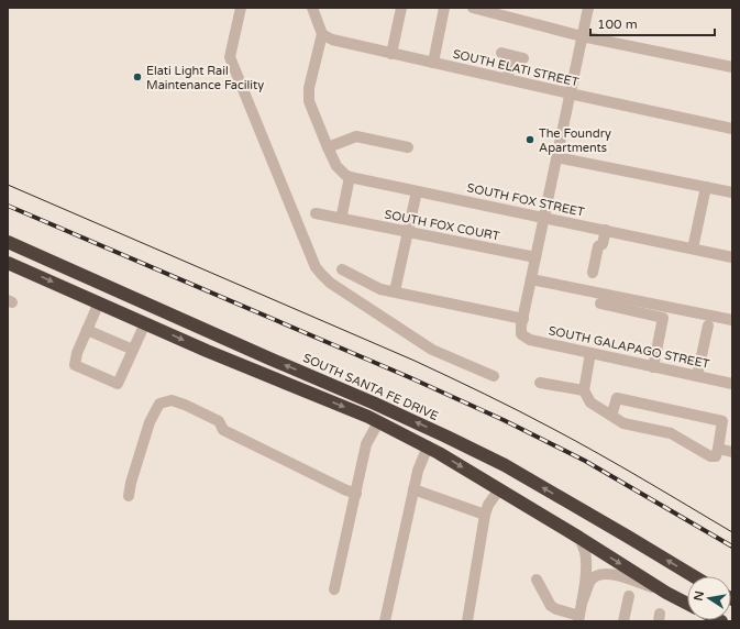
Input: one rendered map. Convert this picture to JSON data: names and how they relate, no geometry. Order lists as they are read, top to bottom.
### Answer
{
  "streets": {
    "highway": ["SOUTH SANTA FE DRIVE"],
    "street": [
      "SOUTH ELATI STREET",
      "SOUTH FOX STREET",
      "SOUTH FOX COURT",
      "SOUTH GALAPAGO STREET"
    ]
  },
  "places": ["Elati Light Rail Maintenance Facility", "The Foundry Apartments"],
  "scale_bar": "100 m",
  "north": "left"
}
